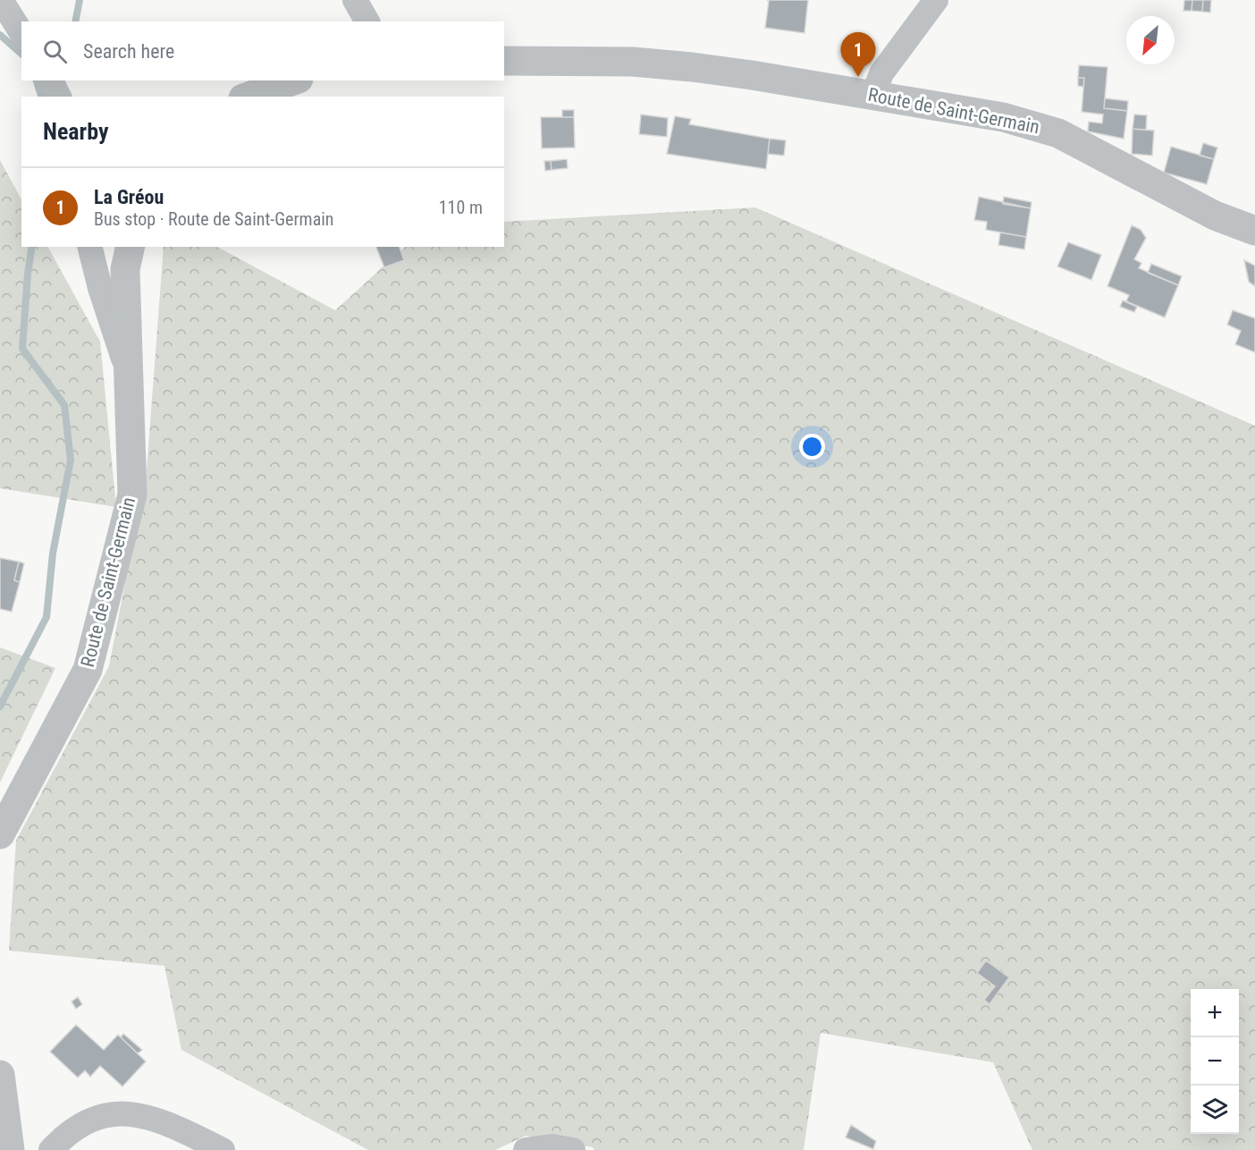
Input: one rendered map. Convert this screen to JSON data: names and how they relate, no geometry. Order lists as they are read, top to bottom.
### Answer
{
  "streets": {
    "street": ["Route de Saint-Germain"]
  },
  "north": "bottom left",
  "page": {
    "search": "Search here",
    "pins": "1",
    "heading": "Nearby",
    "list": [
      {
        "mark": "1",
        "name": "La Gréou",
        "note": "Bus stop · Route de Saint-Germain",
        "value": "110 m"
      }
    ],
    "map_buttons": ["+", "−"]
  }
}
